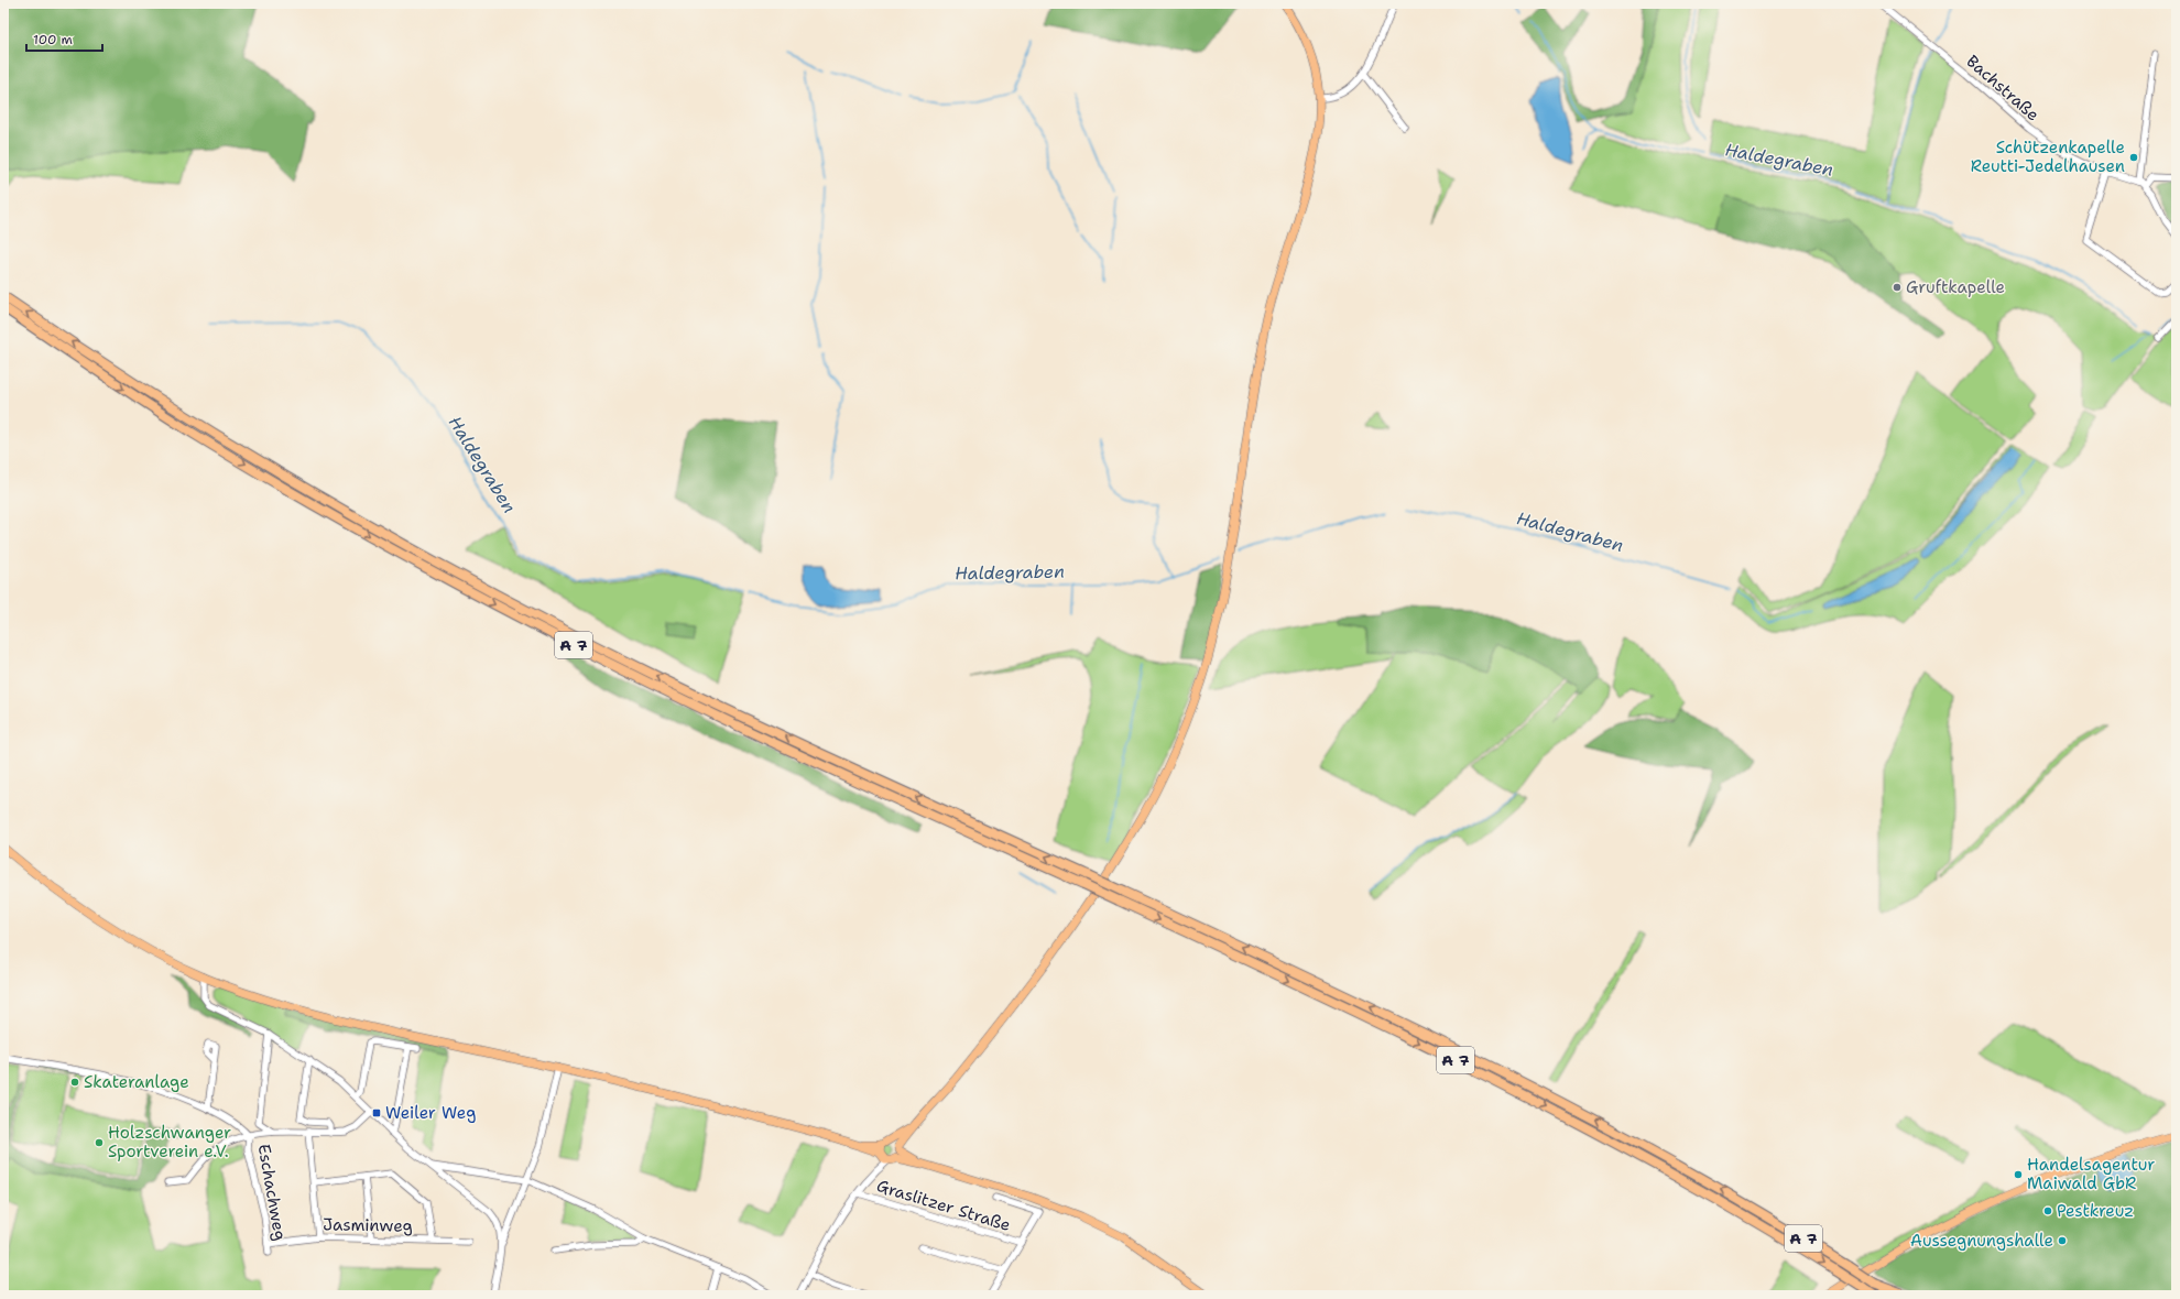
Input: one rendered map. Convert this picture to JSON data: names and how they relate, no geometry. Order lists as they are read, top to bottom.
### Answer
{
  "streets": {
    "highway": ["A 7"],
    "street": [
      "Bachstraße",
      "Eschachweg",
      "Graslitzer Straße",
      "Jasminweg"
    ]
  },
  "crossings": [
    ["Eschachweg", "Jasminweg"]
  ],
  "water": ["Haldegraben"],
  "places": {
    "other": [
      "Schützenkapelle Reutti-Jedelhausen",
      "Gruftkapelle",
      "Skateranlage",
      "Holzschwanger Sportverein e.V.",
      "Handelsagentur Maiwald GbR",
      "Pestkreuz",
      "Aussegnungshalle"
    ],
    "transit": ["Weiler Weg"]
  },
  "scale_bar": "100 m"
}
